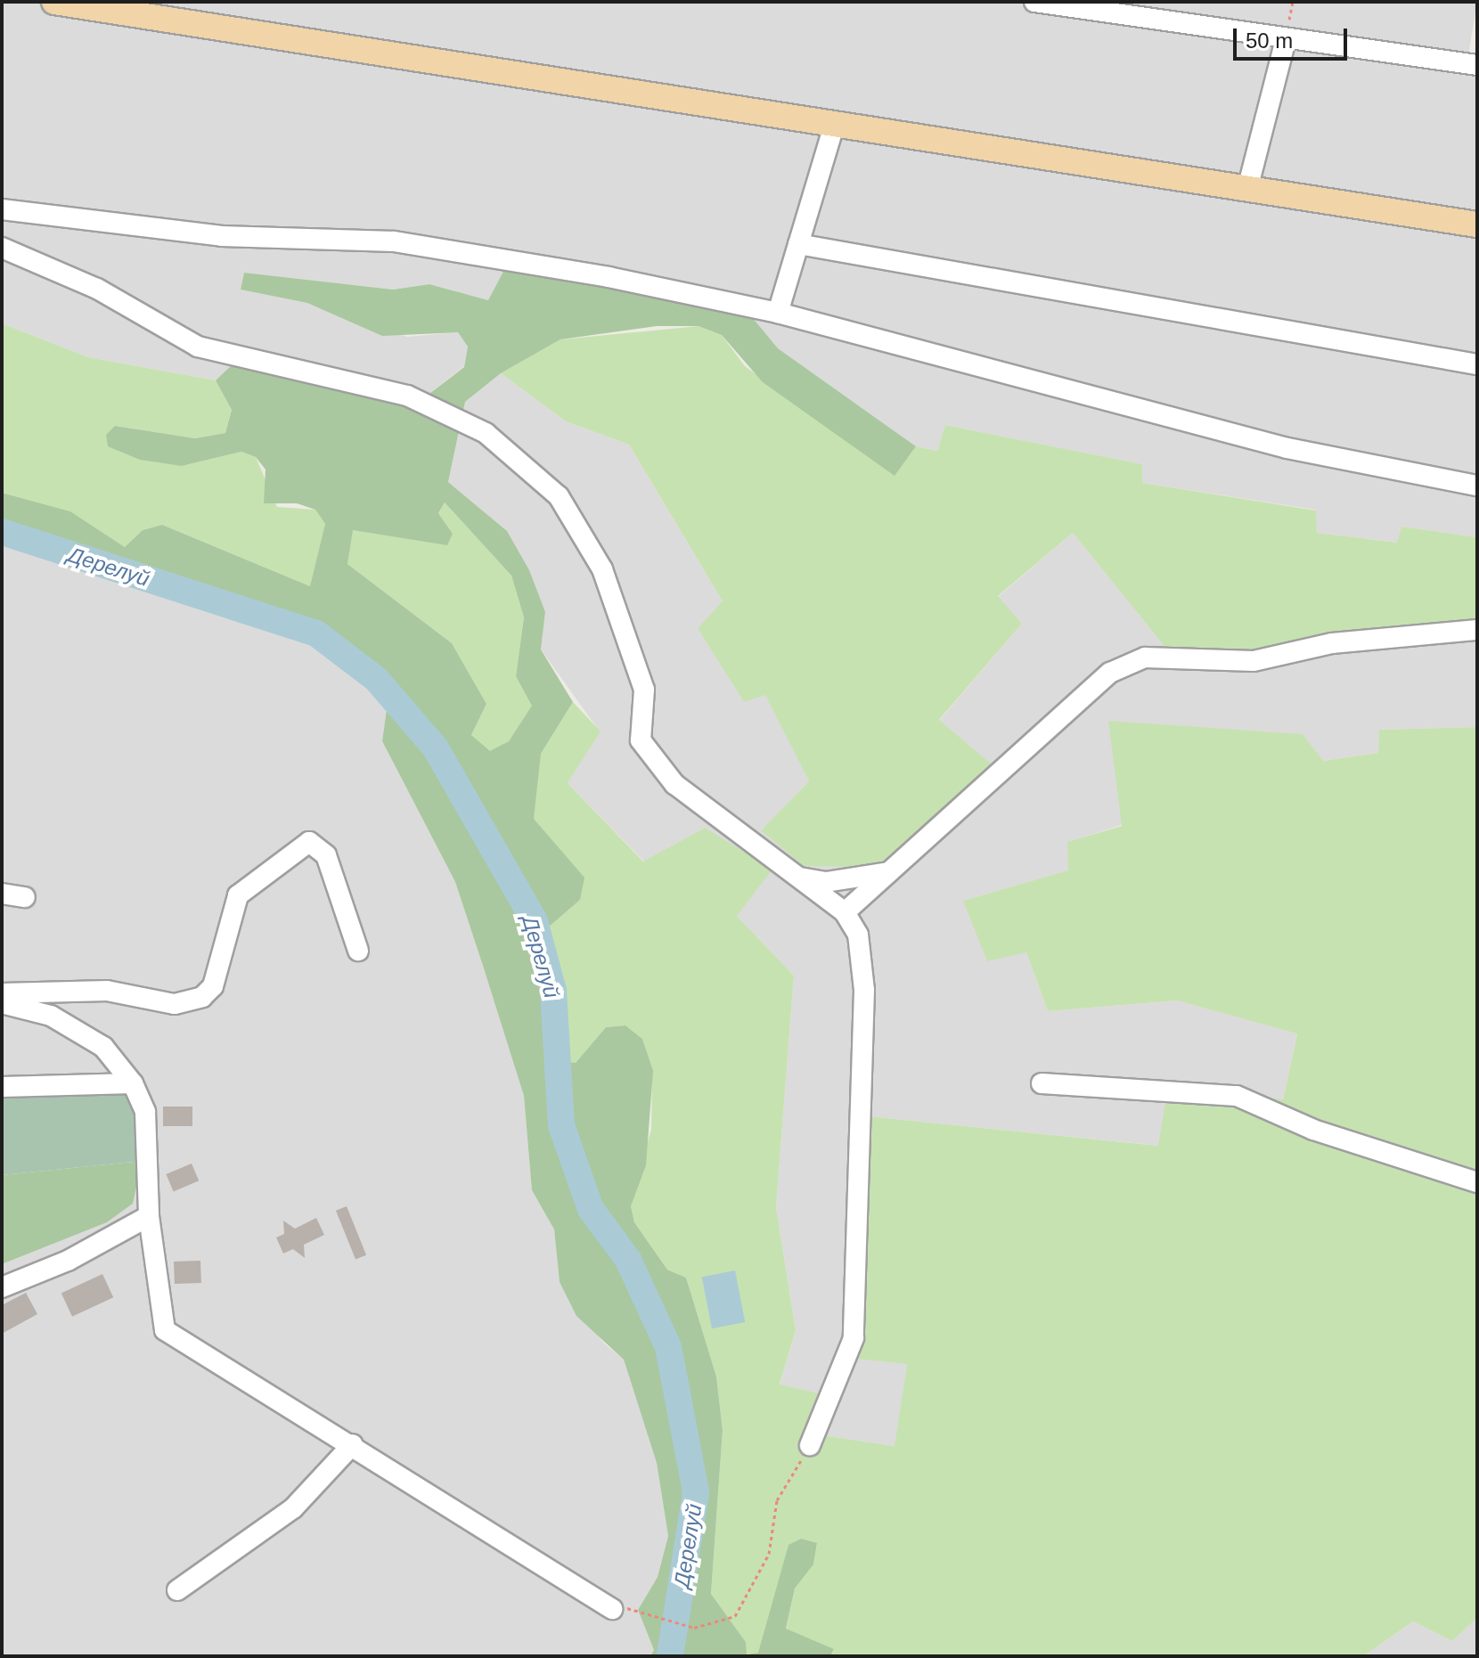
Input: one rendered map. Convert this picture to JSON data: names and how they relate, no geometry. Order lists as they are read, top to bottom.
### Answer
{
  "water": ["Дерелуй"],
  "scale_bar": "50 m"
}
